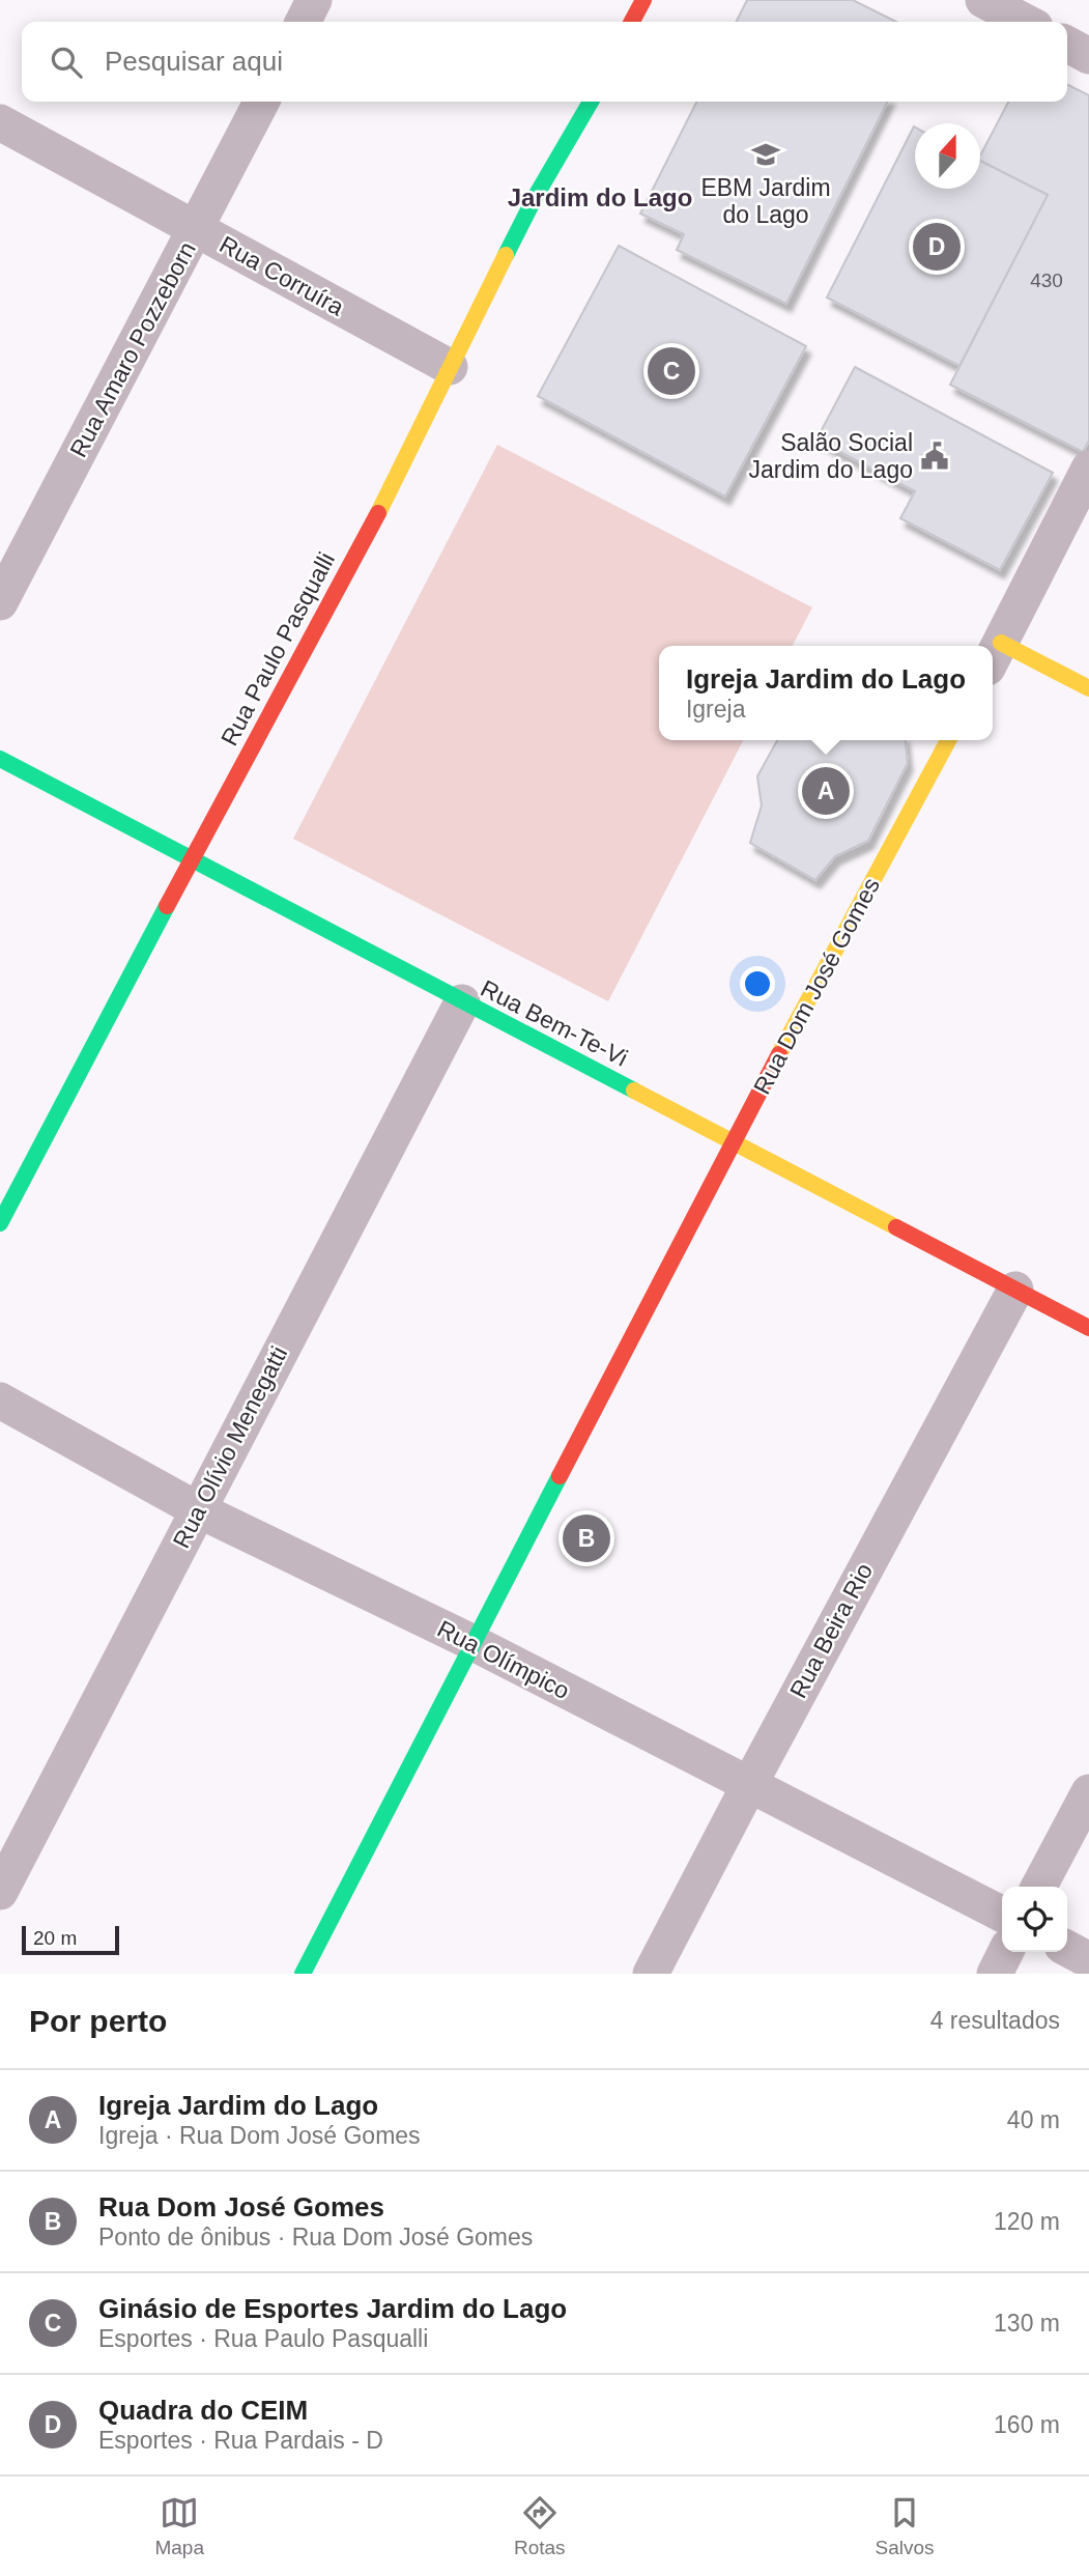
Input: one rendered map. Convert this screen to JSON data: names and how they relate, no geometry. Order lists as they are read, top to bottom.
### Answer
{
  "streets": {
    "street": [
      "Rua Corruíra",
      "Rua Amaro Pozzeborn",
      "Rua Paulo Pasqualli",
      "Rua Dom José Gomes",
      "Rua Bem-Te-Vi",
      "Rua Olívio Menegatti",
      "Rua Beira Rio",
      "Rua Olímpico"
    ]
  },
  "crossings": [
    ["Rua Corruíra", "Rua Amaro Pozzeborn"],
    ["Rua Corruíra", "Rua Paulo Pasqualli"],
    ["Rua Paulo Pasqualli", "Rua Bem-Te-Vi"],
    ["Rua Dom José Gomes", "Rua Bem-Te-Vi"],
    ["Rua Dom José Gomes", "Rua Olímpico"],
    ["Rua Bem-Te-Vi", "Rua Olívio Menegatti"],
    ["Rua Bem-Te-Vi", "Rua Beira Rio"],
    ["Rua Olívio Menegatti", "Rua Olímpico"],
    ["Rua Beira Rio", "Rua Olímpico"]
  ],
  "districts": ["Jardim do Lago"],
  "places": {
    "school or university": ["EBM Jardim do Lago"],
    "public building": ["Salão Social Jardim do Lago"]
  },
  "house_numbers": ["430"],
  "scale_bar": "20 m",
  "north": "top",
  "page": {
    "search": "Pesquisar aqui",
    "pins": [
      "D",
      "C",
      "A",
      "B"
    ],
    "popup": ["Igreja Jardim do Lago", "Igreja"],
    "scale": "20 m",
    "heading": ["Por perto", "4 resultados"],
    "list": [
      {
        "mark": "A",
        "name": "Igreja Jardim do Lago",
        "note": "Igreja · Rua Dom José Gomes",
        "value": "40 m"
      },
      {
        "mark": "B",
        "name": "Rua Dom José Gomes",
        "note": "Ponto de ônibus · Rua Dom José Gomes",
        "value": "120 m"
      },
      {
        "mark": "C",
        "name": "Ginásio de Esportes Jardim do Lago",
        "note": "Esportes · Rua Paulo Pasqualli",
        "value": "130 m"
      },
      {
        "mark": "D",
        "name": "Quadra do CEIM",
        "note": "Esportes · Rua Pardais - D",
        "value": "160 m"
      }
    ],
    "nav": ["Mapa", "Rotas", "Salvos"]
  }
}
